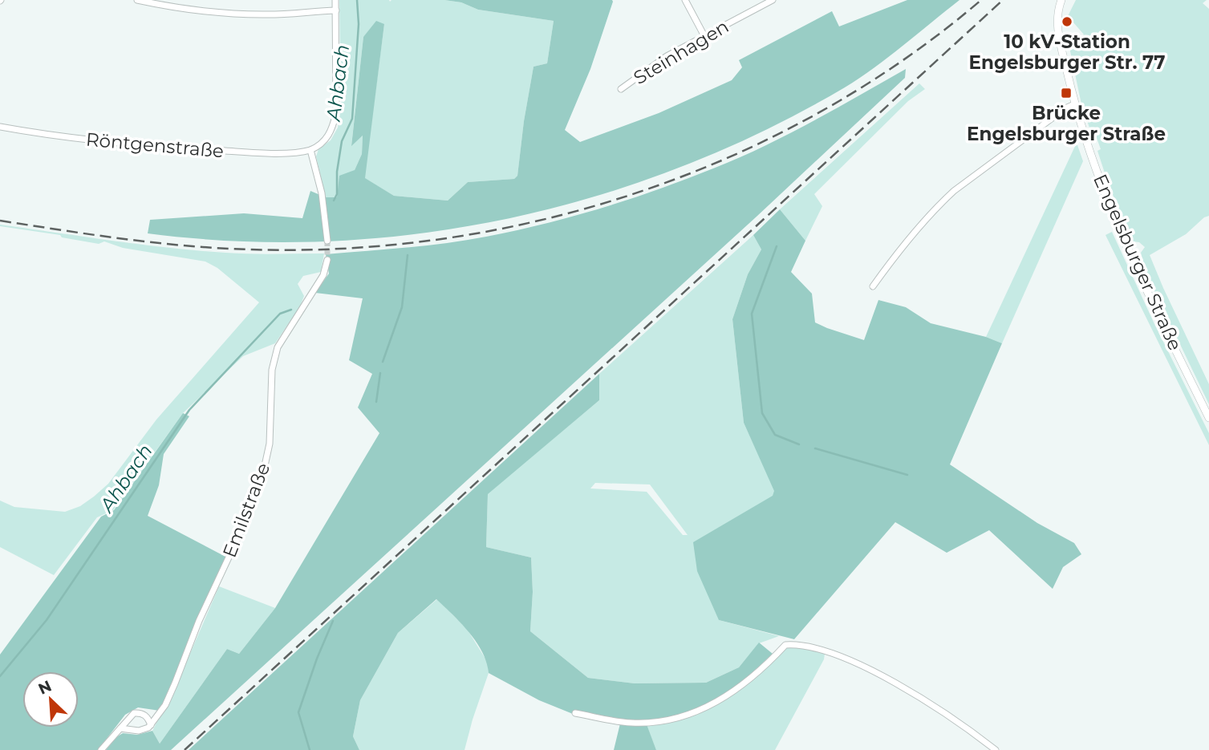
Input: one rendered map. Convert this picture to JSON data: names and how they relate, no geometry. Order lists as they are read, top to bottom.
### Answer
{
  "streets": {
    "street": [
      "Steinhagen",
      "Röntgenstraße",
      "Engelsburger Straße",
      "Emilstraße"
    ]
  },
  "water": ["Ahbach"],
  "places": {
    "other": ["10 kV-Station Engelsburger Str. 77"],
    "transit": ["Brücke Engelsburger Straße"]
  },
  "north": "top left"
}
